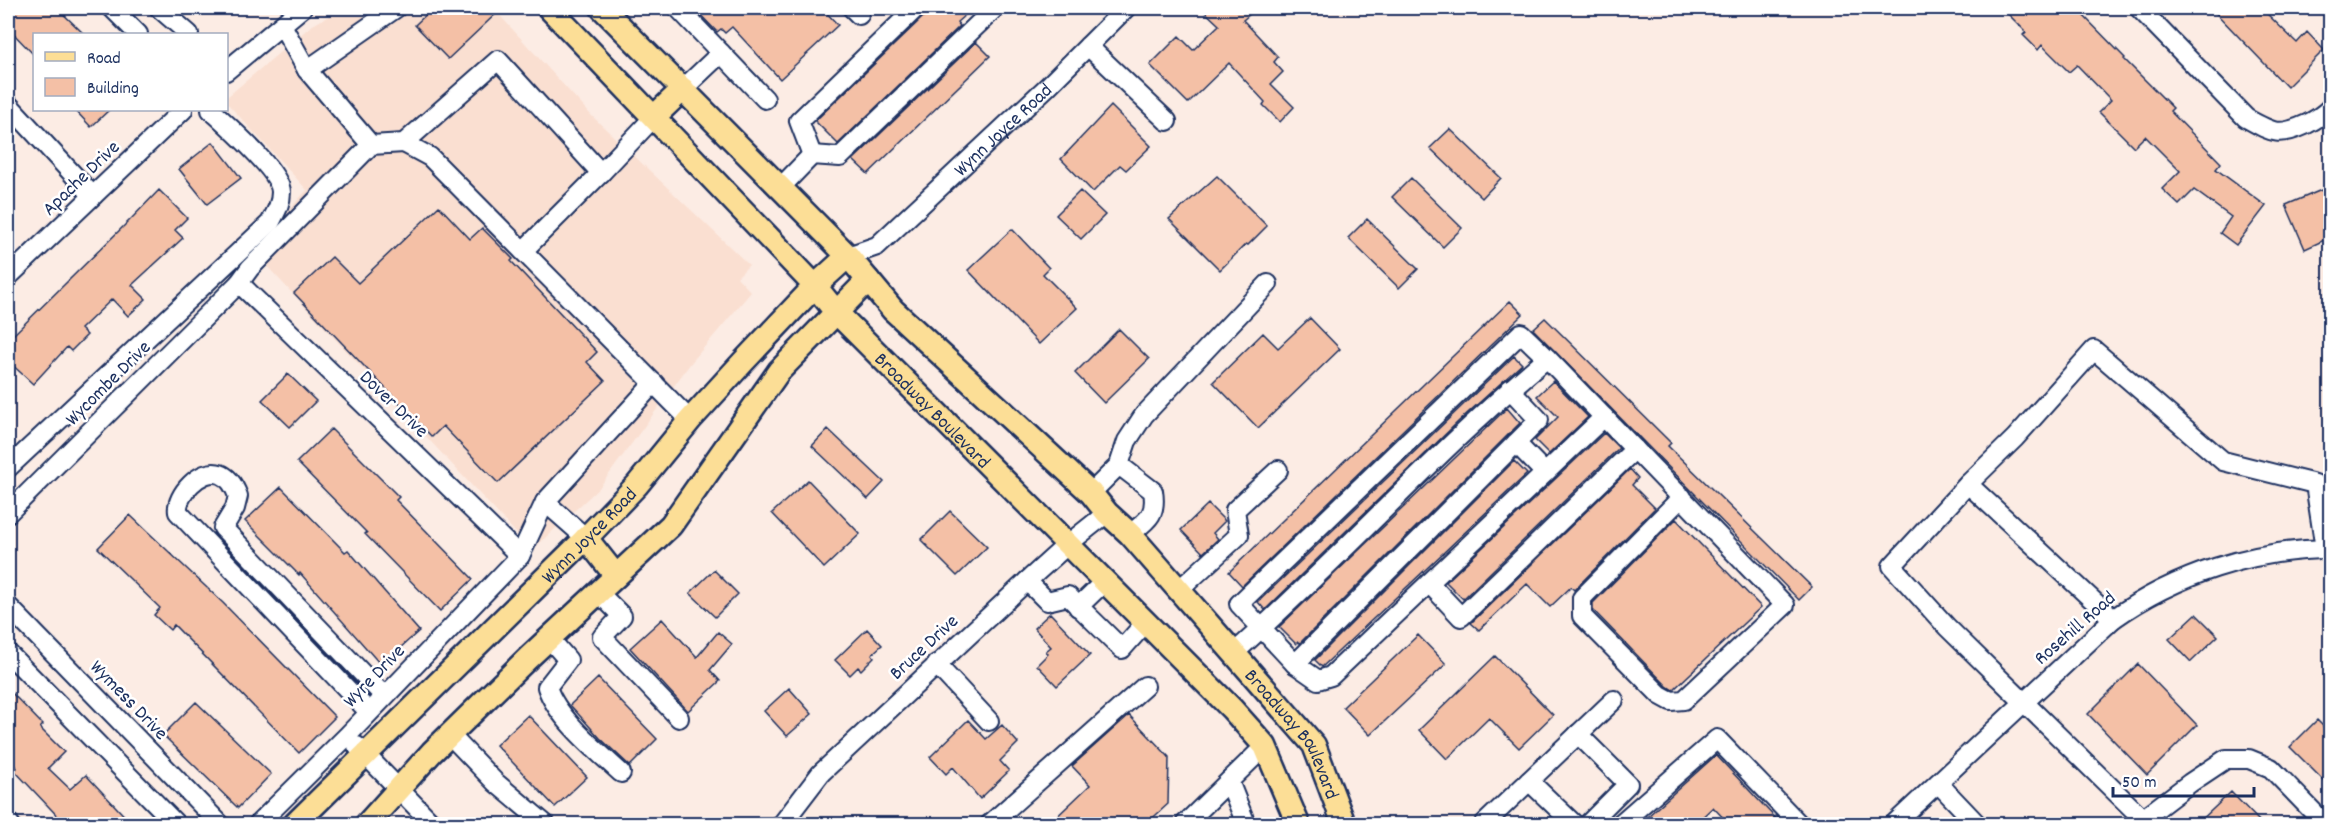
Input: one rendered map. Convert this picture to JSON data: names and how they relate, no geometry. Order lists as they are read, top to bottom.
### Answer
{
  "streets": {
    "main road": ["Wynn Joyce Road", "Broadway Boulevard"],
    "street": [
      "Apache Drive",
      "Wycombe Drive",
      "Dover Drive",
      "Rosehill Road",
      "Bruce Drive",
      "Wyre Drive",
      "Wymess Drive"
    ]
  },
  "crossings": [
    ["Wynn Joyce Road", "Broadway Boulevard"],
    ["Wycombe Drive", "Dover Drive"],
    ["Dover Drive", "Wyre Drive"],
    ["Broadway Boulevard", "Bruce Drive"]
  ],
  "legend": ["Road", "Building"],
  "scale_bar": "50 m"
}
